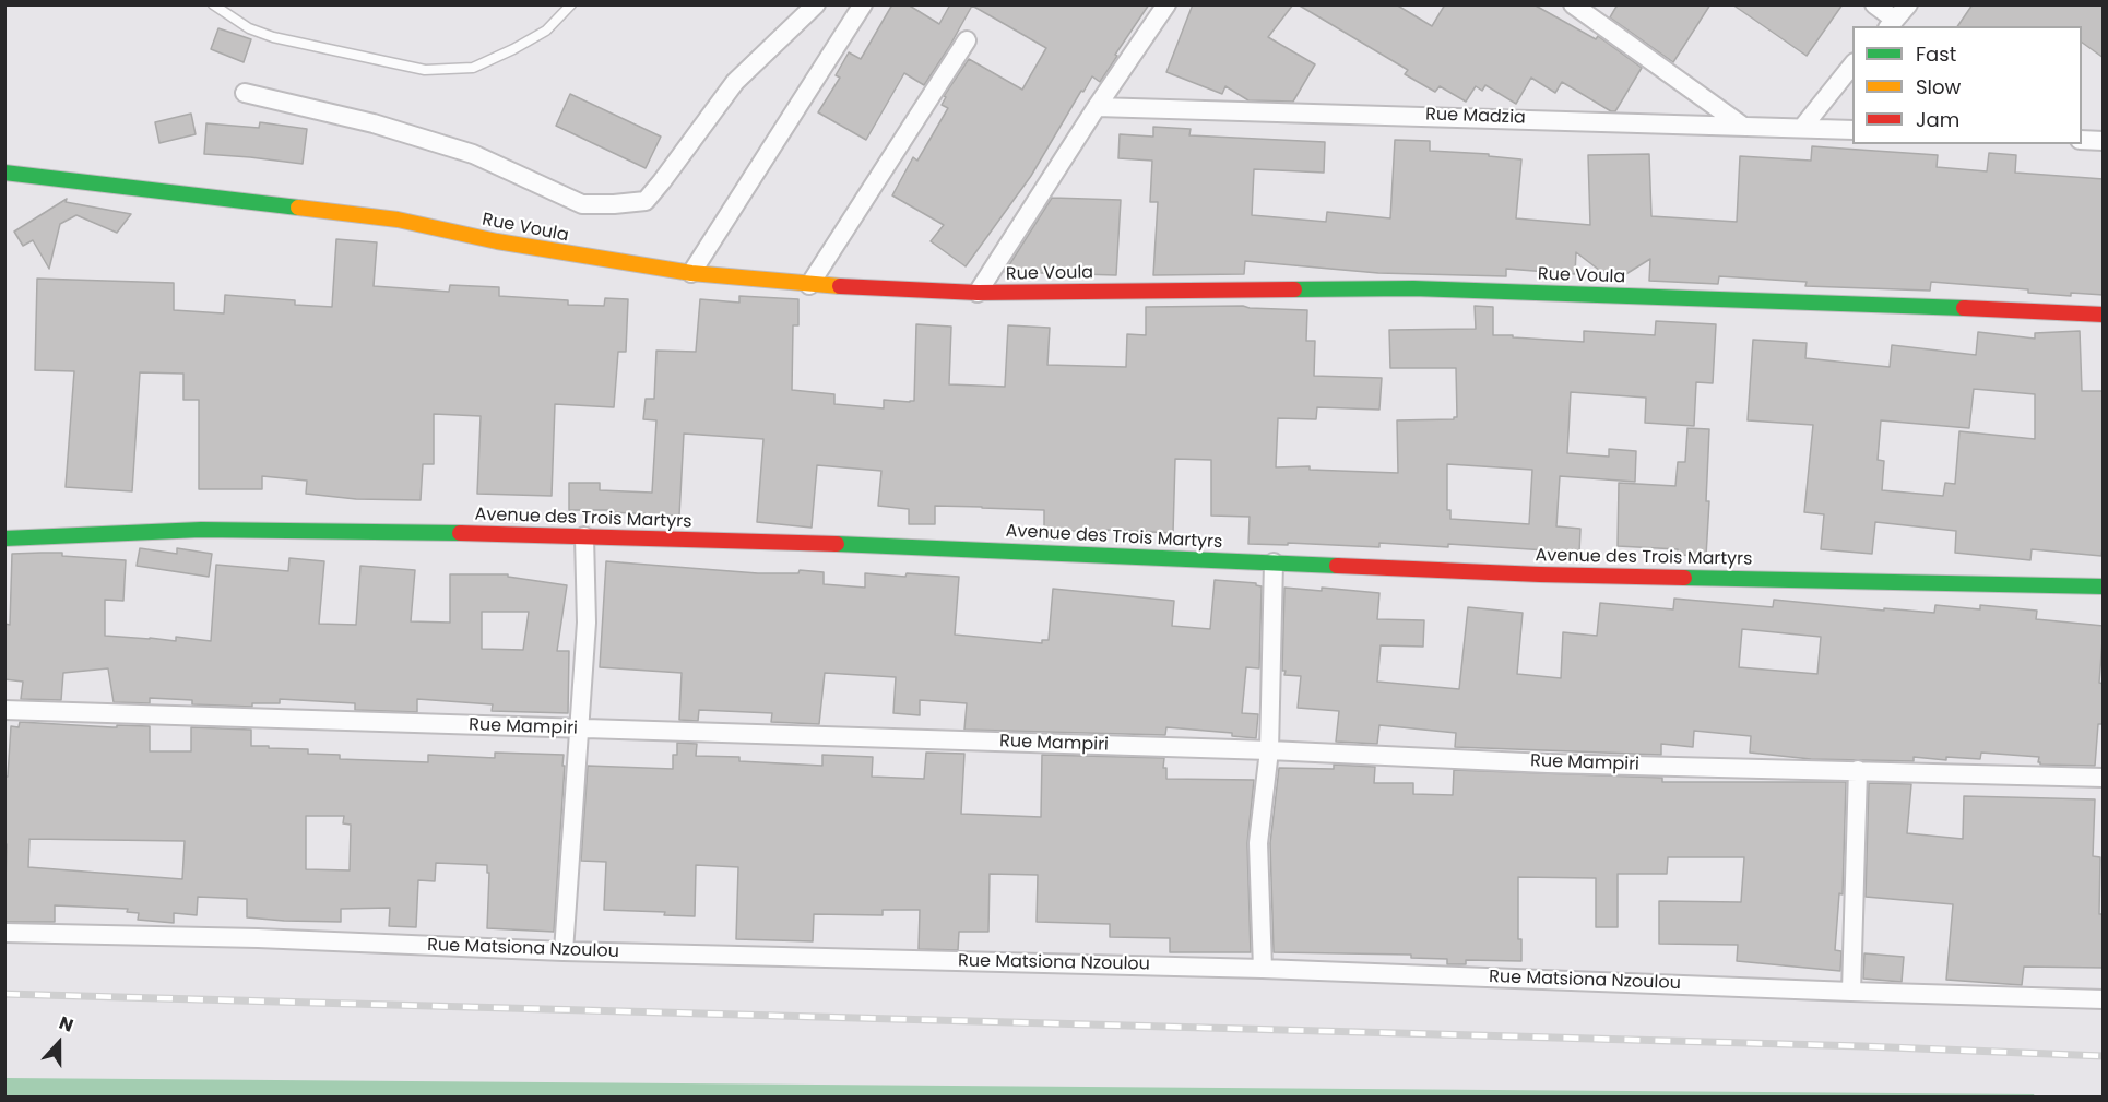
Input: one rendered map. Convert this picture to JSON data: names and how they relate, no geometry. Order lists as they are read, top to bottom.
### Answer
{
  "streets": {
    "main road": ["Rue Voula", "Avenue des Trois Martyrs"],
    "street": ["Rue Madzia", "Rue Mampiri", "Rue Matsiona Nzoulou"]
  },
  "legend": ["Fast", "Slow", "Jam"],
  "north": "top"
}
